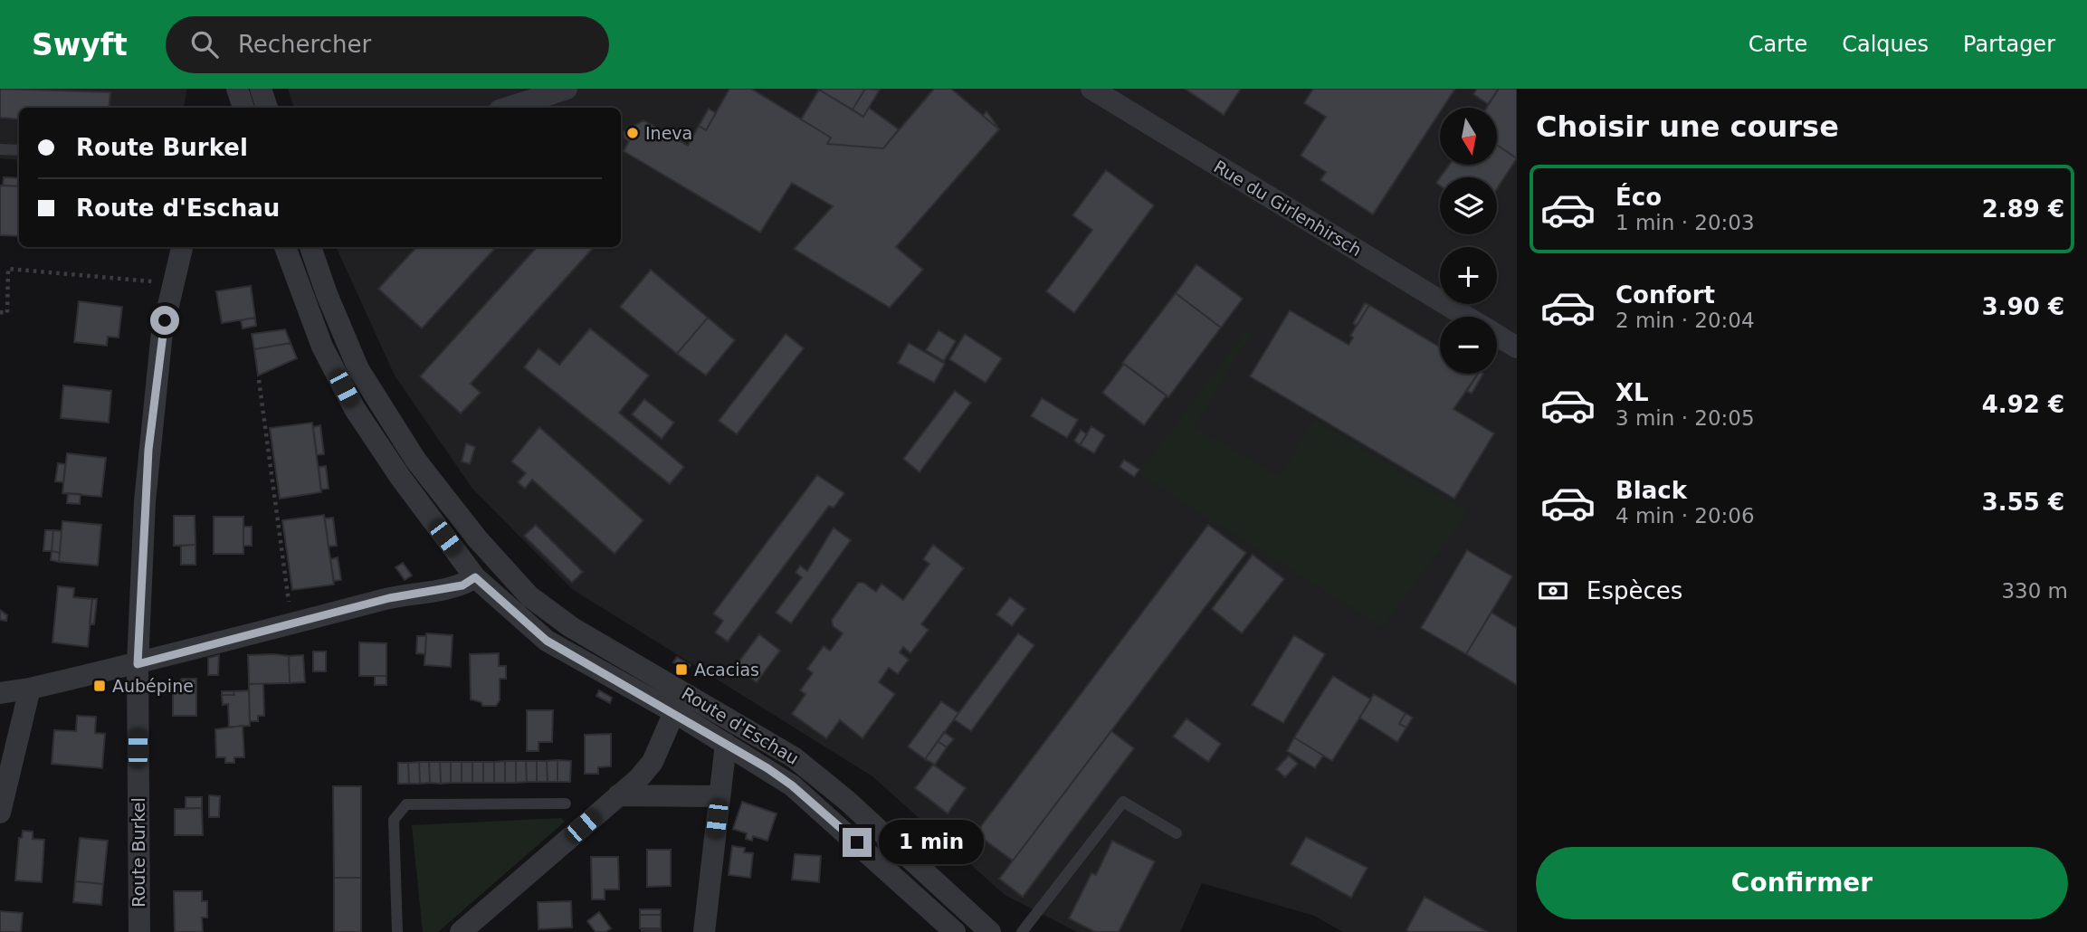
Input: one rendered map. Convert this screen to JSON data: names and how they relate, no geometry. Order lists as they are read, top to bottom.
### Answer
{
  "streets": {
    "street": ["Rue du Girlenhirsch", "Route d'Eschau", "Route Burkel"]
  },
  "places": {
    "other": ["Ineva"],
    "transit": ["Acacias", "Aubépine"]
  },
  "north": "bottom",
  "page": {
    "header": "Swyft",
    "search": "Rechercher",
    "nav": ["Carte", "Calques", "Partager"],
    "heading": "Choisir une course",
    "map_buttons": ["+", "−"],
    "banner": ["Route Burkel", "Route d'Eschau"],
    "list": [
      {
        "name": "Éco",
        "note": "1 min · 20:03",
        "value": "2.89 €"
      },
      {
        "name": "Confort",
        "note": "2 min · 20:04",
        "value": "3.90 €"
      },
      {
        "name": "XL",
        "note": "3 min · 20:05",
        "value": "4.92 €"
      },
      {
        "name": "Black",
        "note": "4 min · 20:06",
        "value": "3.55 €"
      }
    ],
    "pay": ["Espèces", "330 m"],
    "bubble": "1 min",
    "buttons": "Confirmer"
  }
}
